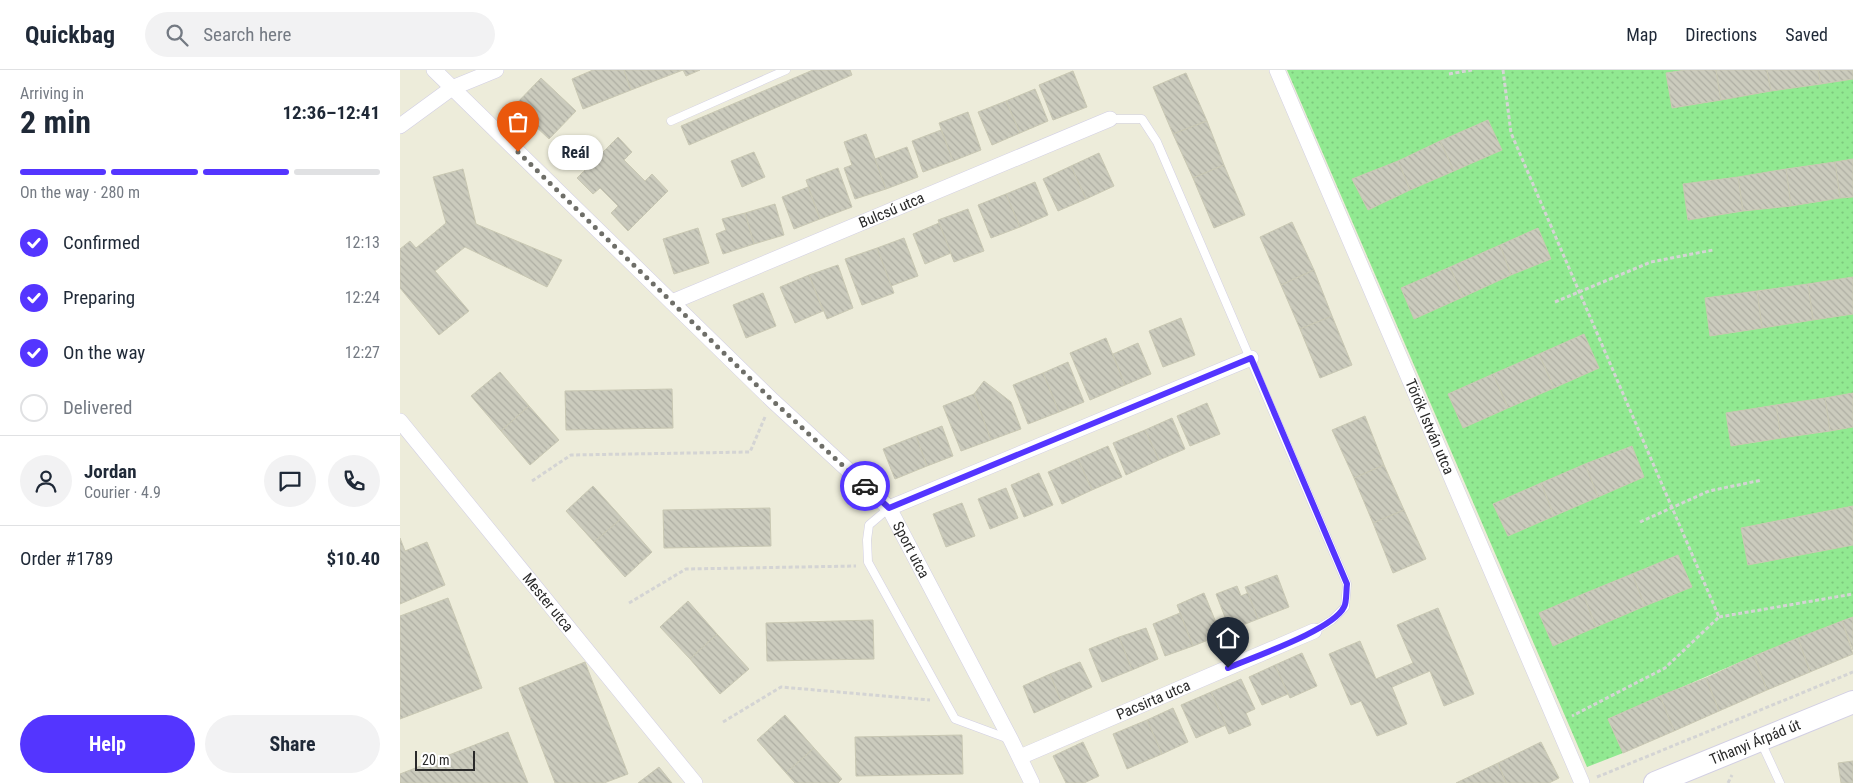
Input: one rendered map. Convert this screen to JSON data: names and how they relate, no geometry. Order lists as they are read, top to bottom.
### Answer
{
  "streets": {
    "street": [
      "Bulcsú utca",
      "Török István utca",
      "Sport utca",
      "Mester utca",
      "Pacsirta utca",
      "Tihanyi Árpád út"
    ]
  },
  "crossings": [
    ["Bulcsú utca", "Sport utca"],
    ["Sport utca", "Pacsirta utca"]
  ],
  "places": ["Reál"],
  "scale_bar": "20 m",
  "page": {
    "header": "Quickbag",
    "search": "Search here",
    "nav": ["Map", "Directions", "Saved"],
    "heading": ["2 min", "Arriving in", "12:36–12:41"],
    "panel": [
      "Jordan",
      "Courier · 4.9",
      "Order #1789",
      "$10.40"
    ],
    "bubble": "Reál",
    "bar": "On the way · 280 m",
    "list": [
      ["Confirmed", "12:13"],
      ["Preparing", "12:24"],
      ["On the way", "12:27"],
      "Delivered"
    ],
    "buttons": ["Help", "Share"],
    "scale": "20 m"
  }
}
